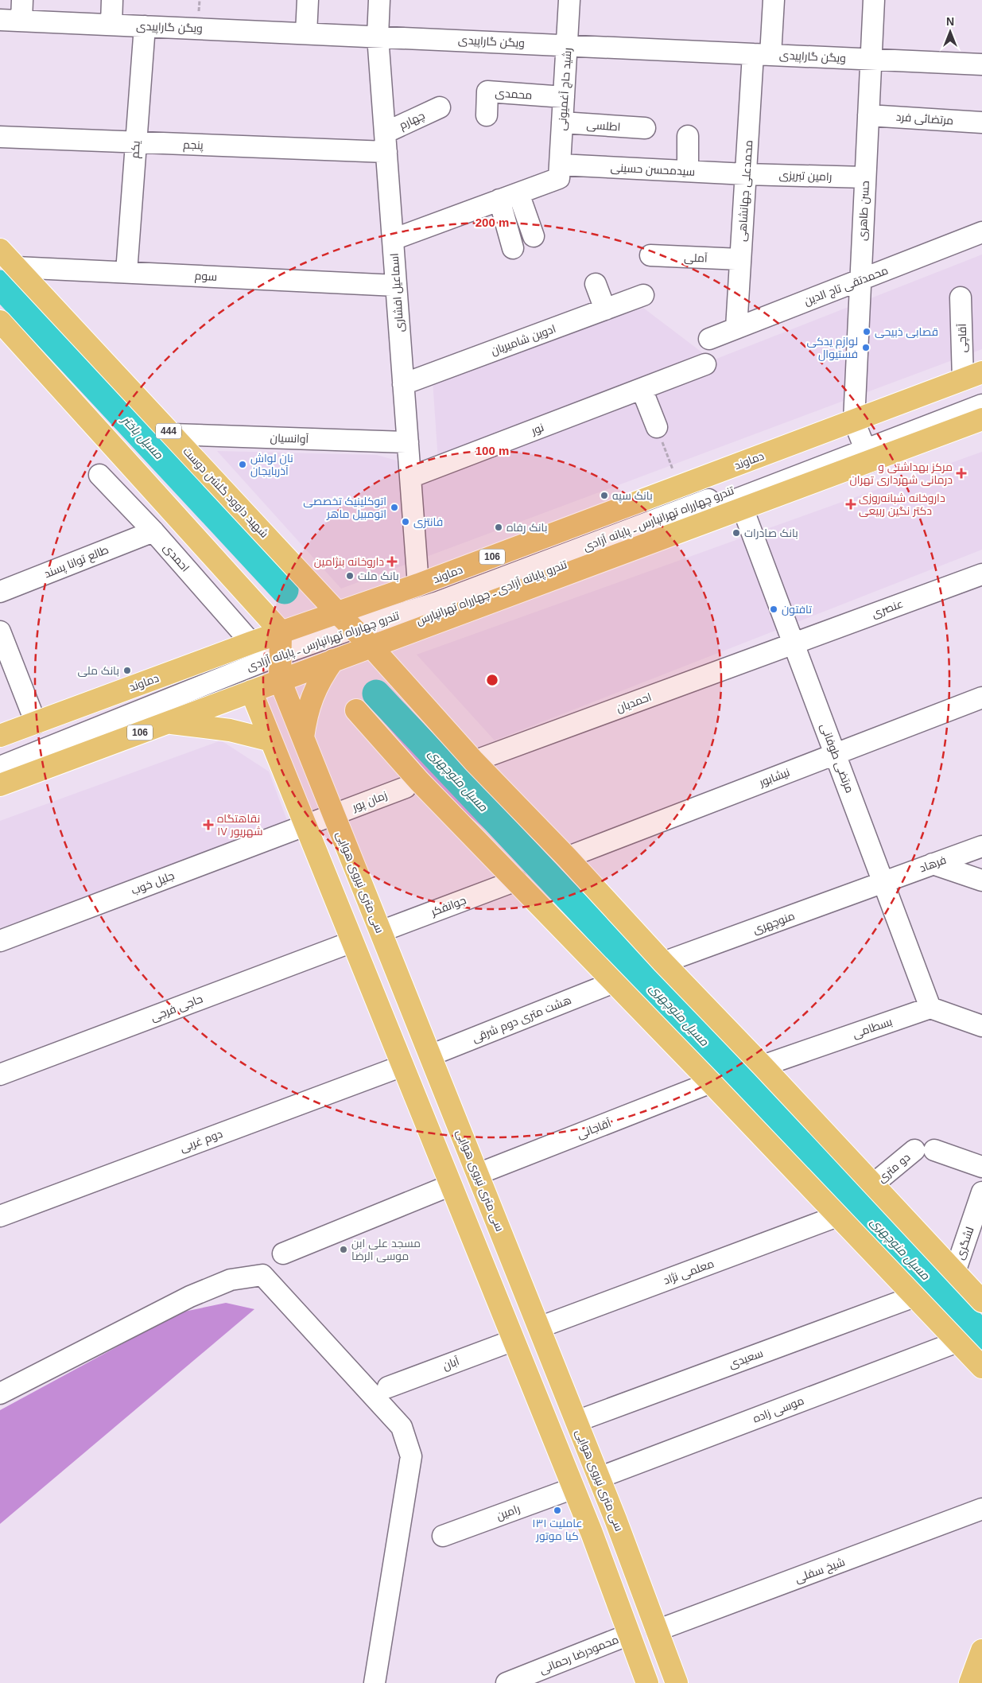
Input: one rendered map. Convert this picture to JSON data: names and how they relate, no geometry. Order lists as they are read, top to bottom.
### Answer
{
  "streets": {
    "main road": [
      "444",
      "دماوند",
      "شهید داوود گلشن دوست",
      "106",
      "سی متری نیروی هوایی"
    ],
    "street": [
      "ویگن گاراپیدی",
      "رشید حاج آغمیونی",
      "محمدی",
      "مرتضائی فرد",
      "چهارم",
      "اطلسی",
      "پنجم",
      "یکم",
      "سیدمحسن حسینی",
      "رامین تبریزی",
      "محمدعلی جهانشاهی",
      "حسن طاهری",
      "آملی",
      "سوم",
      "محمدتقی تاج الدین",
      "اسماعیل افشاری",
      "آقاچی",
      "ادوین شامیریان",
      "نور",
      "آوانسیان",
      "تندرو چهارراه تهرانپارس ـ پایانه آزادی",
      "احمدی",
      "طالع توانا پسند",
      "تندرو پایانه آزادی ـ چهارراه تهرانپارس",
      "عنصری",
      "احمدیان",
      "مرتضی طوفانی",
      "نیشابور",
      "زمان پور",
      "فرهاد",
      "جلیل خوب",
      "جوانفکر",
      "منوچهری",
      "حاجی فرجی",
      "هشت متری دوم شرقی",
      "بسطامی",
      "آقاجانی",
      "دوم غربی",
      "دو متری",
      "لشگری",
      "معلمی نژاد",
      "سعیدی",
      "آبان",
      "موسی زاده",
      "رامین",
      "شیخ سفلی",
      "محمودرضا رحمانی"
    ]
  },
  "crossings": [
    ["ویگن گاراپیدی", "رشید حاج آغمیونی"],
    ["ویگن گاراپیدی", "یکم"],
    ["ویگن گاراپیدی", "محمدعلی جهانشاهی"],
    ["ویگن گاراپیدی", "حسن طاهری"],
    ["ویگن گاراپیدی", "اسماعیل افشاری"],
    ["رشید حاج آغمیونی", "محمدی"],
    ["رشید حاج آغمیونی", "اطلسی"],
    ["رشید حاج آغمیونی", "سیدمحسن حسینی"],
    ["مرتضائی فرد", "حسن طاهری"],
    ["چهارم", "پنجم"],
    ["چهارم", "اسماعیل افشاری"],
    ["پنجم", "یکم"],
    ["پنجم", "اسماعیل افشاری"],
    ["یکم", "سوم"],
    ["سیدمحسن حسینی", "رامین تبریزی"],
    ["سیدمحسن حسینی", "محمدعلی جهانشاهی"],
    ["سیدمحسن حسینی", "اسماعیل افشاری"],
    ["رامین تبریزی", "محمدعلی جهانشاهی"],
    ["رامین تبریزی", "حسن طاهری"],
    ["محمدعلی جهانشاهی", "آملی"],
    ["محمدعلی جهانشاهی", "محمدتقی تاج الدین"],
    ["حسن طاهری", "محمدتقی تاج الدین"],
    ["حسن طاهری", "دماوند"],
    ["سوم", "اسماعیل افشاری"],
    ["سوم", "شهید داوود گلشن دوست"],
    ["اسماعیل افشاری", "ادوین شامیریان"],
    ["اسماعیل افشاری", "نور"],
    ["اسماعیل افشاری", "آوانسیان"],
    ["اسماعیل افشاری", "دماوند"],
    ["آقاچی", "دماوند"],
    ["آوانسیان", "شهید داوود گلشن دوست"],
    ["دماوند", "شهید داوود گلشن دوست"],
    ["دماوند", "احمدی"],
    ["شهید داوود گلشن دوست", "تندرو چهارراه تهرانپارس ـ پایانه آزادی"],
    ["شهید داوود گلشن دوست", "106"],
    ["شهید داوود گلشن دوست", "تندرو پایانه آزادی ـ چهارراه تهرانپارس"],
    ["تندرو چهارراه تهرانپارس ـ پایانه آزادی", "106"],
    ["تندرو چهارراه تهرانپارس ـ پایانه آزادی", "تندرو پایانه آزادی ـ چهارراه تهرانپارس"],
    ["تندرو چهارراه تهرانپارس ـ پایانه آزادی", "سی متری نیروی هوایی"],
    ["106", "تندرو پایانه آزادی ـ چهارراه تهرانپارس"],
    ["106", "مرتضی طوفانی"],
    ["106", "سی متری نیروی هوایی"],
    ["احمدی", "طالع توانا پسند"],
    ["تندرو پایانه آزادی ـ چهارراه تهرانپارس", "سی متری نیروی هوایی"],
    ["عنصری", "احمدیان"],
    ["عنصری", "مرتضی طوفانی"],
    ["احمدیان", "مرتضی طوفانی"],
    ["مرتضی طوفانی", "نیشابور"],
    ["مرتضی طوفانی", "فرهاد"],
    ["مرتضی طوفانی", "منوچهری"],
    ["مرتضی طوفانی", "بسطامی"],
    ["زمان پور", "سی متری نیروی هوایی"],
    ["زمان پور", "جلیل خوب"],
    ["فرهاد", "منوچهری"],
    ["سی متری نیروی هوایی", "جوانفکر"],
    ["سی متری نیروی هوایی", "هشت متری دوم شرقی"],
    ["سی متری نیروی هوایی", "آقاجانی"],
    ["سی متری نیروی هوایی", "معلمی نژاد"],
    ["سی متری نیروی هوایی", "سعیدی"],
    ["سی متری نیروی هوایی", "موسی زاده"],
    ["سی متری نیروی هوایی", "شیخ سفلی"]
  ],
  "water": ["مسیل باختر", "مسیل منوچهری"],
  "places": {
    "other": [
      "قصابی ذبیحی",
      "لوازم یدکی فستیوال",
      "نان لواش آذربایجان",
      "بانک سپه",
      "اتوکلینیک تخصصی اتومبیل ماهر",
      "فانتزی",
      "بانک رفاه",
      "بانک صادرات",
      "بانک ملت",
      "تافتون",
      "بانک ملی",
      "مسجد علی ابن موسی الرضا",
      "عاملیت ۱۳۱ کیا موتور"
    ],
    "health": [
      "مرکز بهداشتی و درمانی شهرداری تهران",
      "داروخانه شبانه‌روزی دکتر نگین ربیعی",
      "داروخانه بنژامین",
      "نقاهتگاه ۱۷ شهریور"
    ]
  },
  "north": "top",
  "rings": ["200 m", "100 m"]
}
